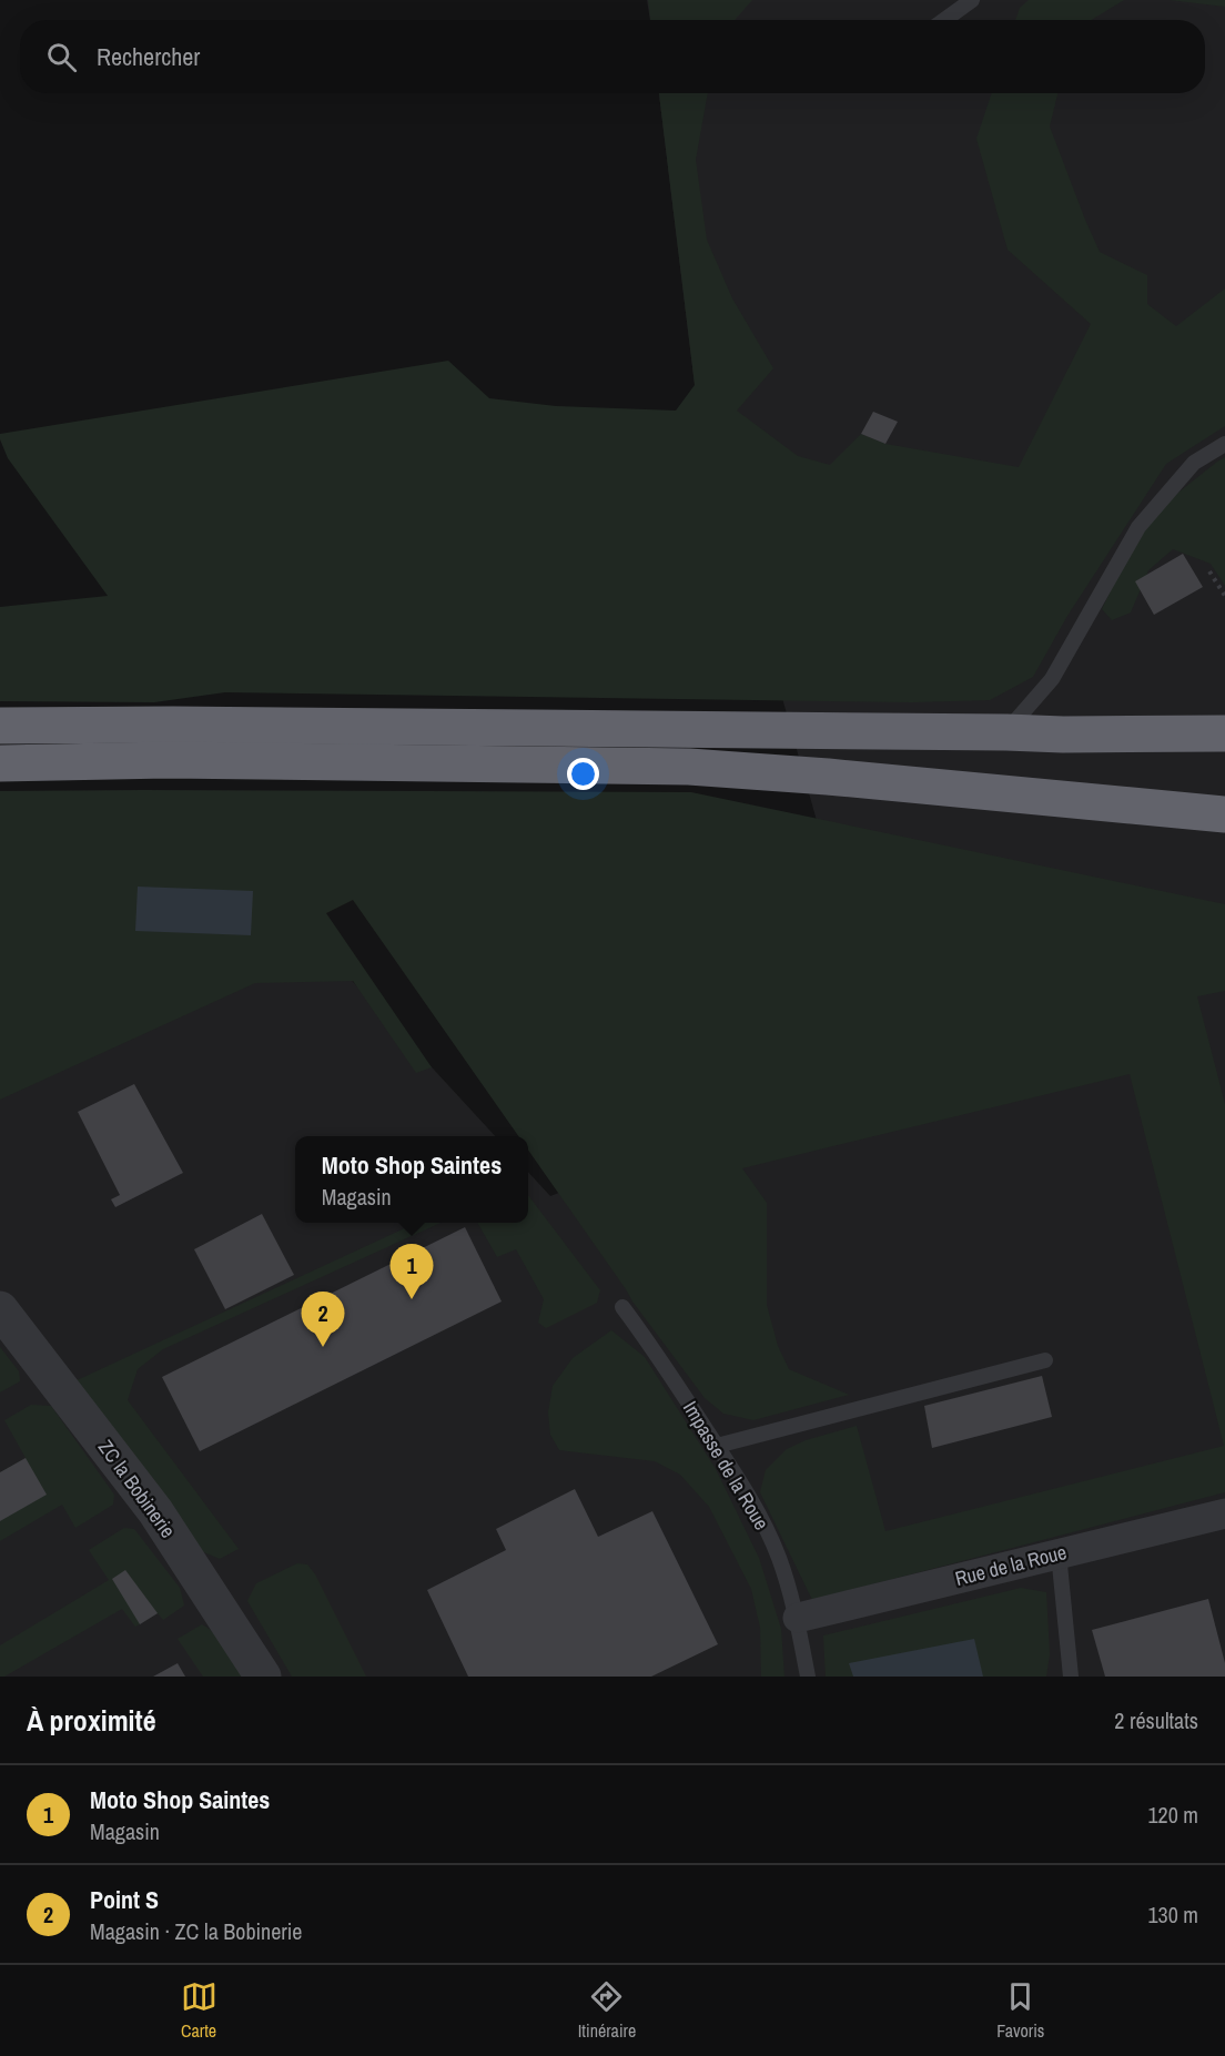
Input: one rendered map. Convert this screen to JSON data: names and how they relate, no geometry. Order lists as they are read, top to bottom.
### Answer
{
  "streets": {
    "street": ["ZC la Bobinerie", "Rue de la Roue"],
    "lane": ["Impasse de la Roue"]
  },
  "crossings": [
    ["Impasse de la Roue", "Rue de la Roue"]
  ],
  "page": {
    "search": "Rechercher",
    "popup": ["Moto Shop Saintes", "Magasin"],
    "pins": ["1", "2"],
    "heading": ["À proximité", "2 résultats"],
    "list": [
      {
        "mark": "1",
        "name": "Moto Shop Saintes",
        "note": "Magasin",
        "value": "120 m"
      },
      {
        "mark": "2",
        "name": "Point S",
        "note": "Magasin · ZC la Bobinerie",
        "value": "130 m"
      }
    ],
    "nav": ["Carte", "Itinéraire", "Favoris"]
  }
}
